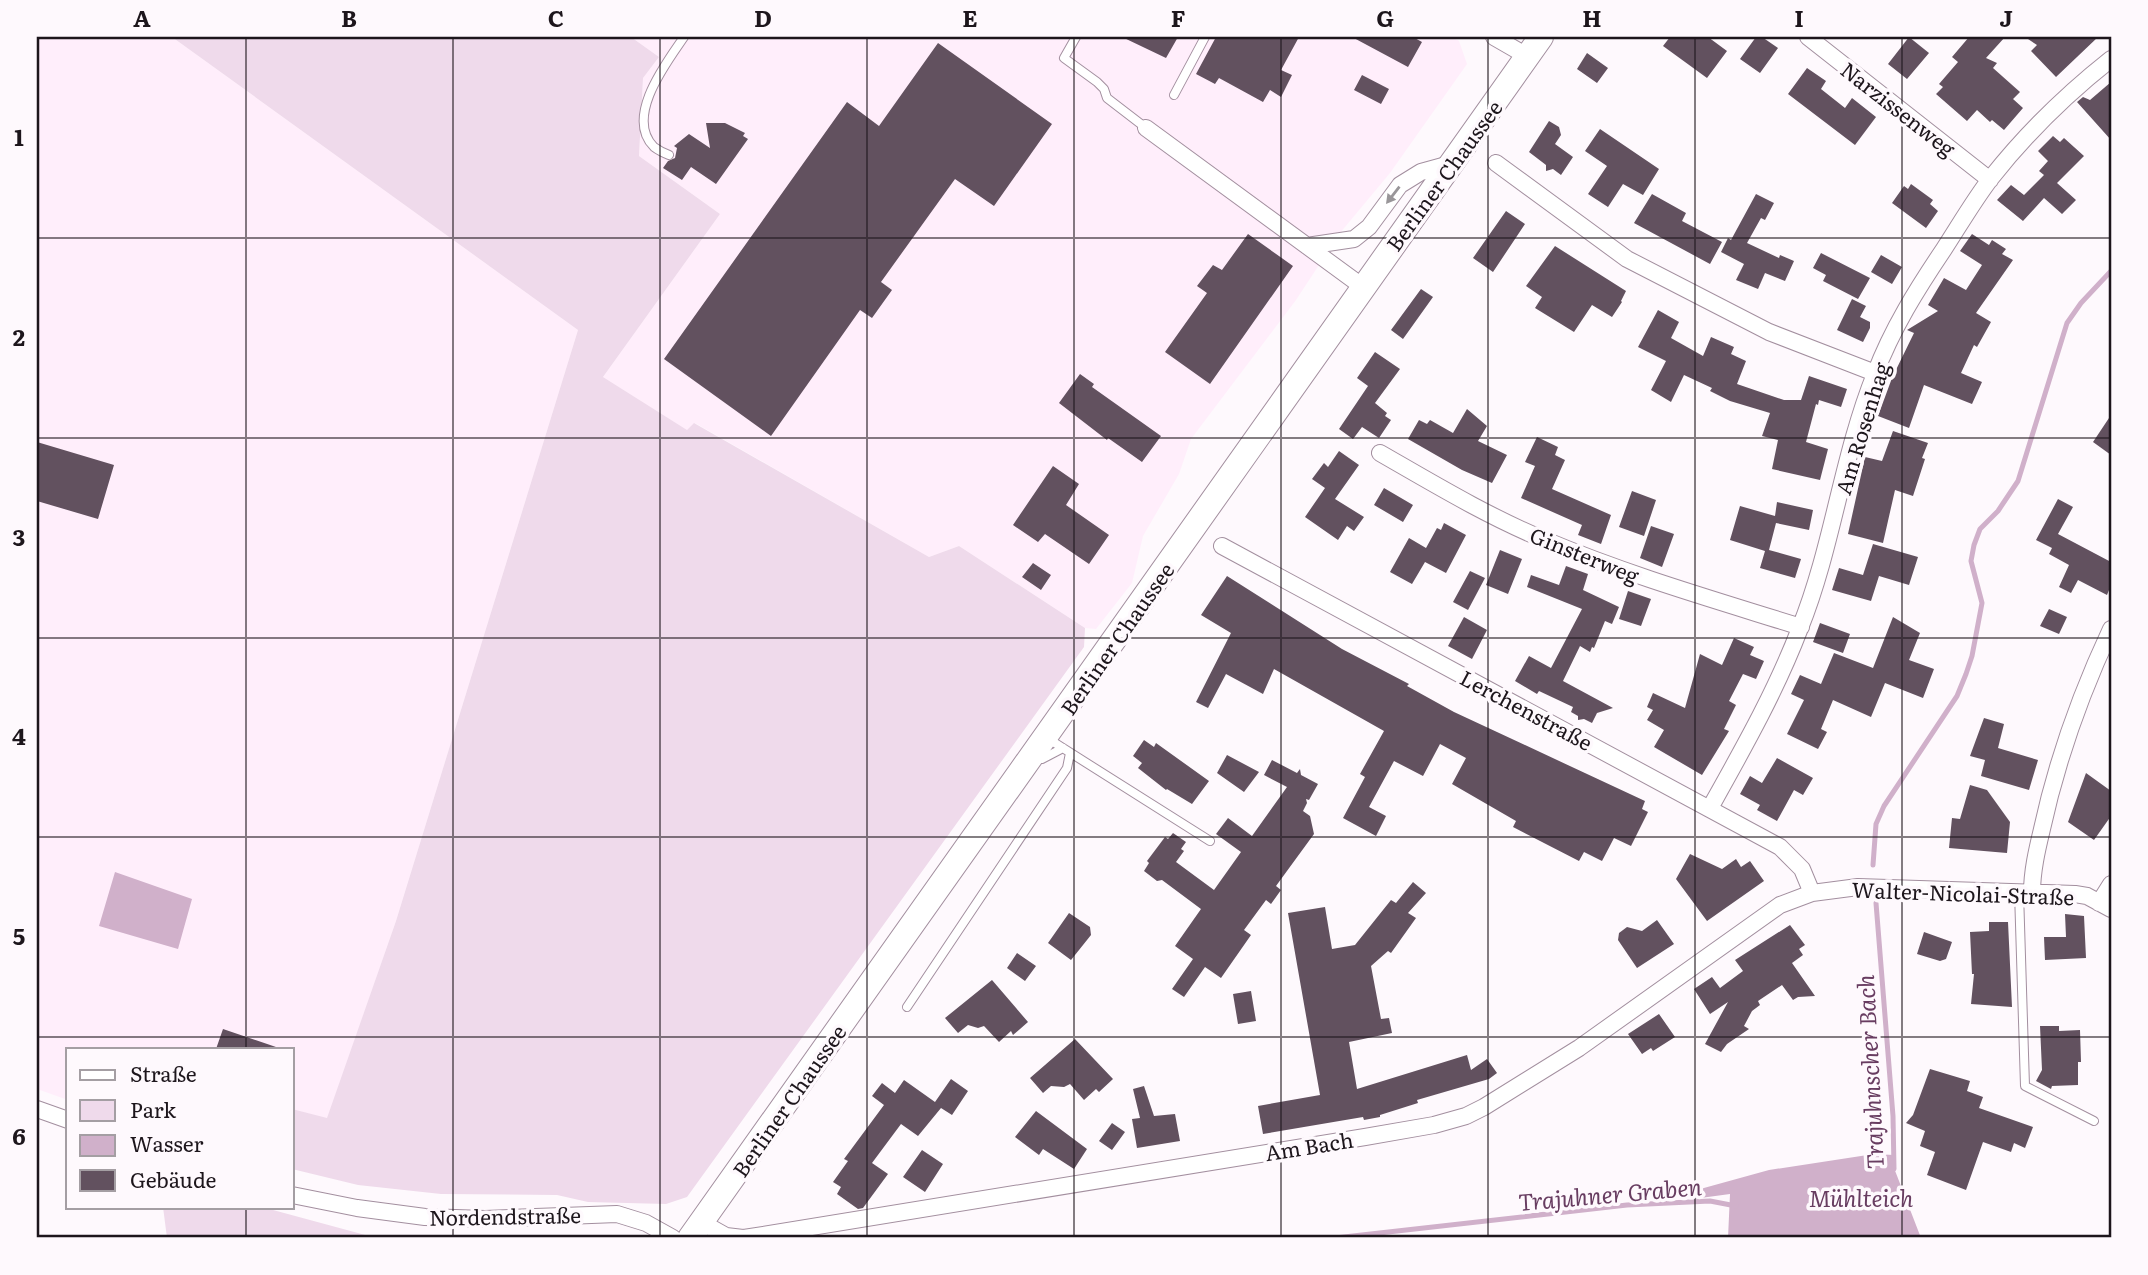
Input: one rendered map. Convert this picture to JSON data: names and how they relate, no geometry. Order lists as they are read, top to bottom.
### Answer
{
  "streets": {
    "main road": ["Berliner Chaussee"],
    "street": [
      "Narzissenweg",
      "Am Rosenhag",
      "Ginsterweg",
      "Lerchenstraße",
      "Walter-Nicolai-Straße",
      "Am Bach",
      "Nordendstraße"
    ]
  },
  "crossings": [
    ["Narzissenweg", "Am Rosenhag"],
    ["Berliner Chaussee", "Am Bach"],
    ["Am Rosenhag", "Ginsterweg"],
    ["Am Rosenhag", "Lerchenstraße"],
    ["Lerchenstraße", "Walter-Nicolai-Straße"],
    ["Lerchenstraße", "Am Bach"],
    ["Walter-Nicolai-Straße", "Am Bach"]
  ],
  "water": ["Trajuhnscher Bach", "Trajuhner Graben", "Mühlteich"],
  "legend": [
    "Straße",
    "Park",
    "Wasser",
    "Gebäude"
  ],
  "grid": {
    "columns": [
      "A",
      "B",
      "C",
      "D",
      "E",
      "F",
      "G",
      "H",
      "I",
      "J"
    ],
    "rows": [
      "1",
      "2",
      "3",
      "4",
      "5",
      "6"
    ]
  }
}
